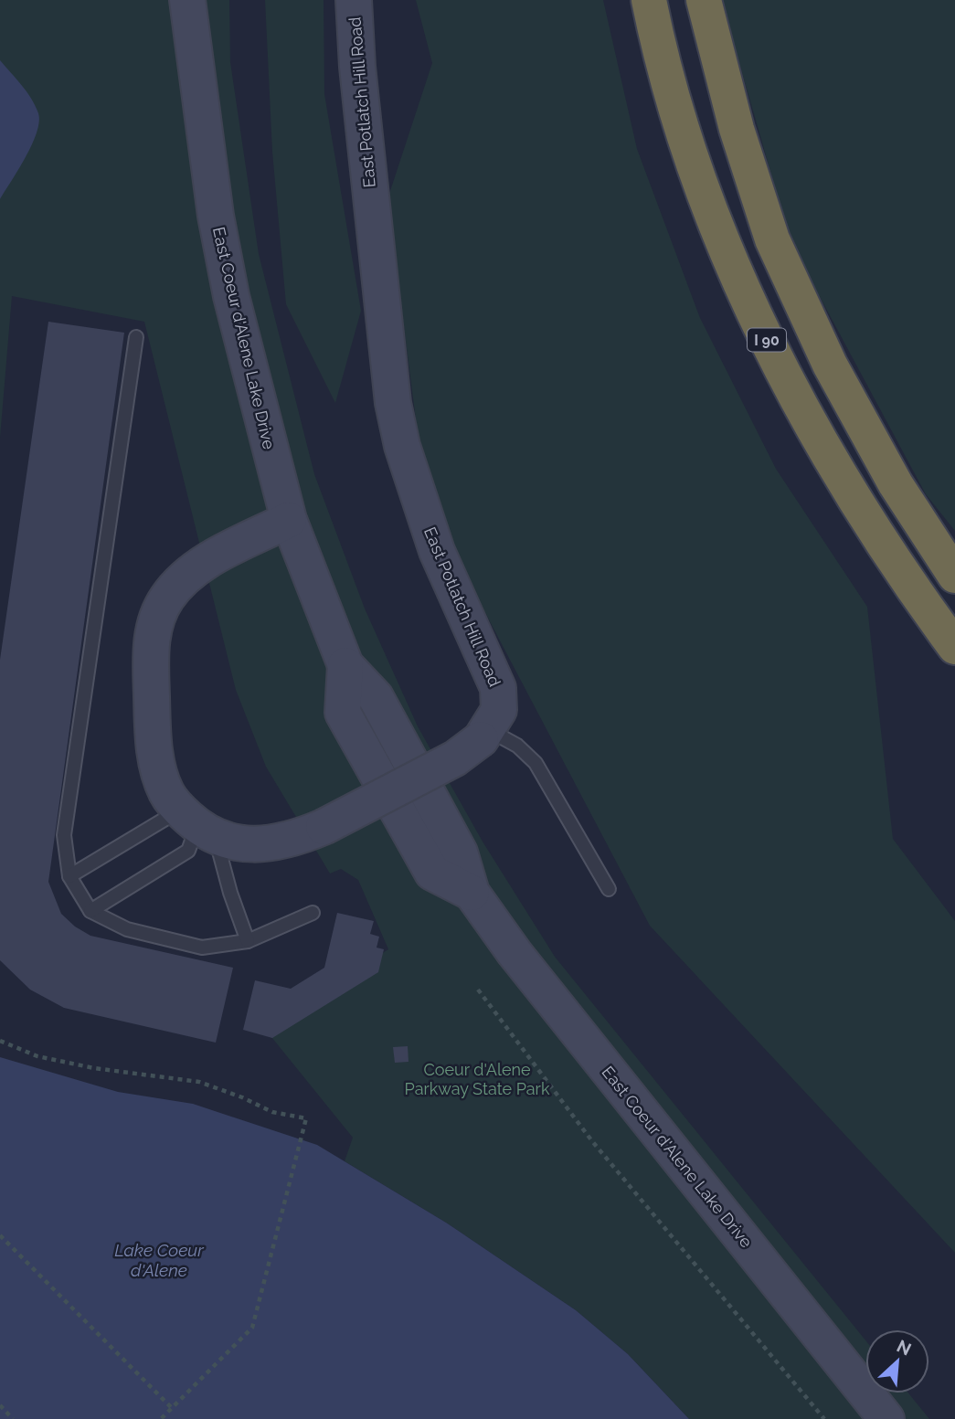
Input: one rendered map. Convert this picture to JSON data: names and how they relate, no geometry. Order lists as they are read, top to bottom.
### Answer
{
  "streets": {
    "highway": ["I 90"],
    "street": ["East Potlatch Hill Road", "East Coeur d'Alene Lake Drive"]
  },
  "water": ["Lake Coeur d'Alene"],
  "parks": ["Coeur d'Alene Parkway State Park"],
  "north": "top right"
}
